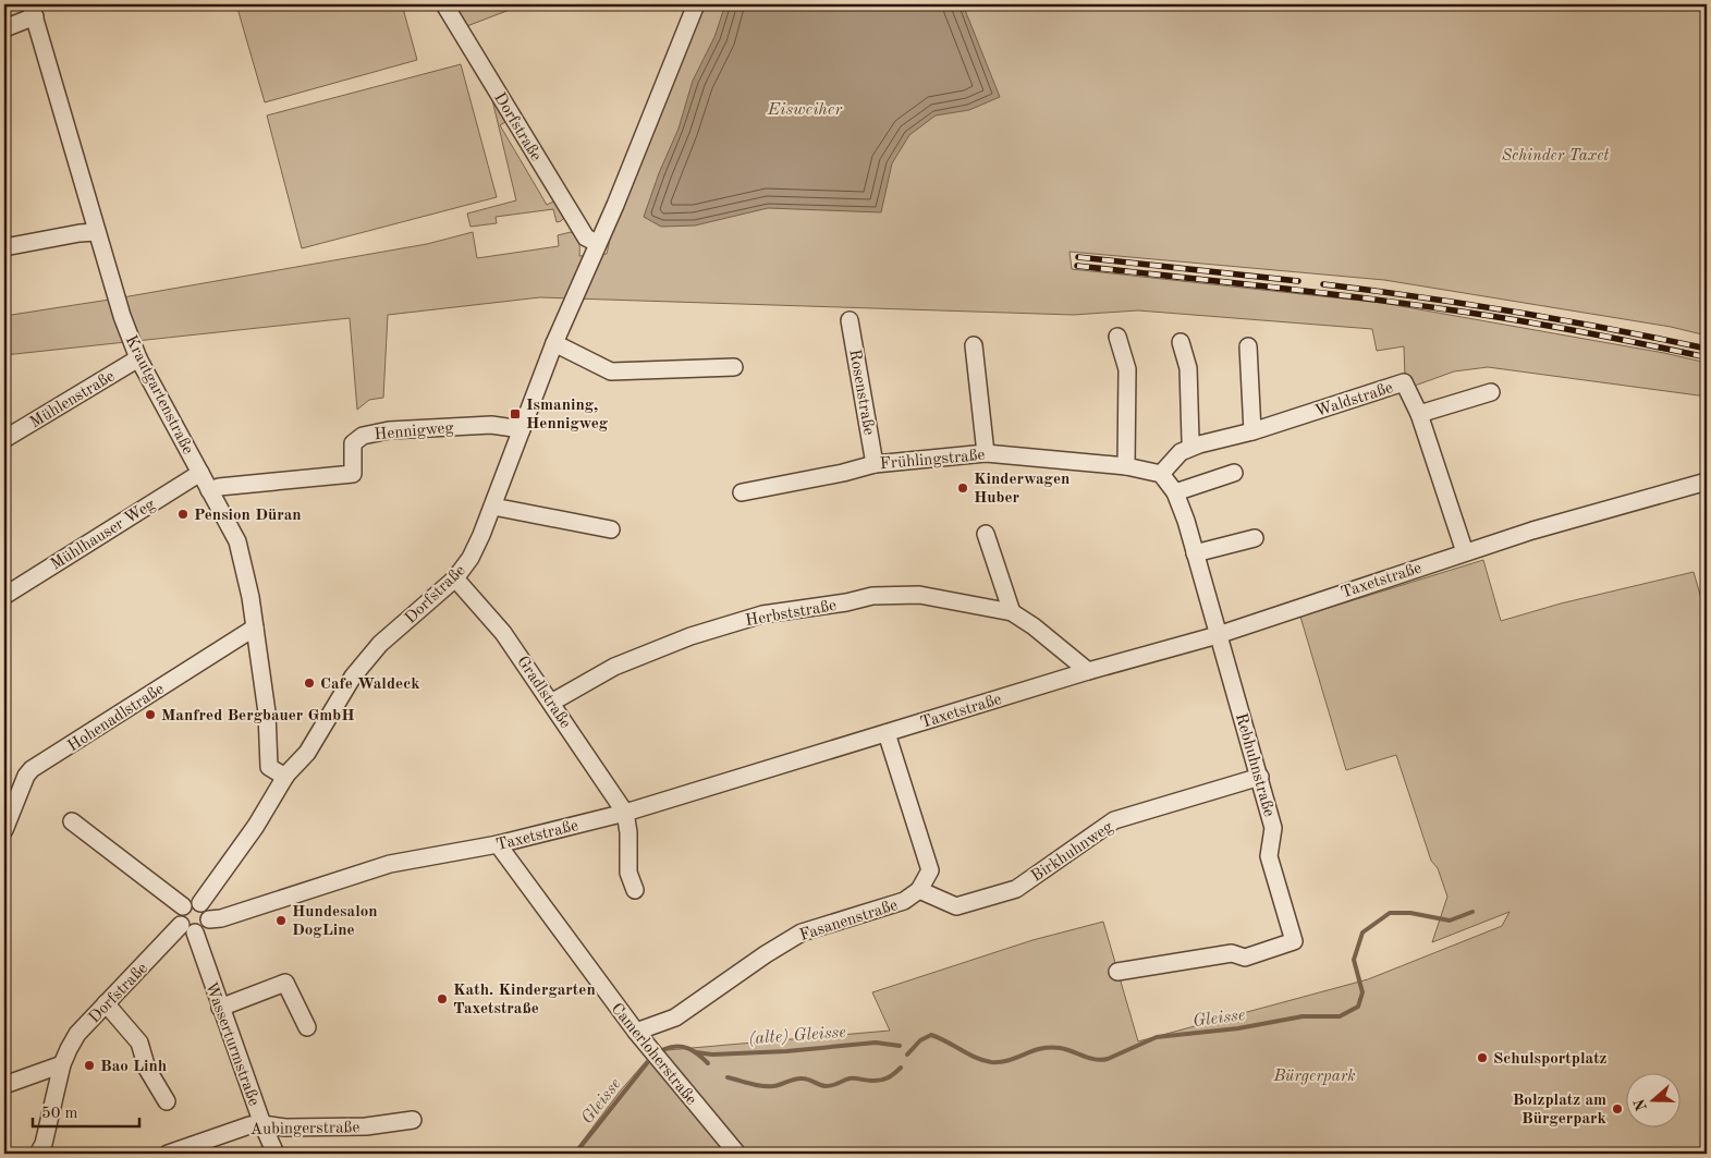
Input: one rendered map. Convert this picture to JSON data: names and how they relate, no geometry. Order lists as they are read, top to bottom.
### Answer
{
  "streets": {
    "street": [
      "Dorfstraße",
      "Rosenstraße",
      "Krautgartenstraße",
      "Mühlenstraße",
      "Waldstraße",
      "Hennigweg",
      "Frühlingstraße",
      "Mühlhauser Weg",
      "Taxetstraße",
      "Herbststraße",
      "Gradlstraße",
      "Hohenadlstraße",
      "Rebhuhnstraße",
      "Birkhuhnweg",
      "Fasanenstraße",
      "Wasserturmstraße",
      "Camerloherstraße",
      "Aubingerstraße"
    ]
  },
  "crossings": [
    ["Dorfstraße", "Krautgartenstraße"],
    ["Dorfstraße", "Hennigweg"],
    ["Dorfstraße", "Taxetstraße"],
    ["Dorfstraße", "Gradlstraße"],
    ["Dorfstraße", "Wasserturmstraße"],
    ["Rosenstraße", "Frühlingstraße"],
    ["Krautgartenstraße", "Mühlenstraße"],
    ["Krautgartenstraße", "Hennigweg"],
    ["Krautgartenstraße", "Mühlhauser Weg"],
    ["Krautgartenstraße", "Hohenadlstraße"],
    ["Waldstraße", "Frühlingstraße"],
    ["Waldstraße", "Taxetstraße"],
    ["Taxetstraße", "Herbststraße"],
    ["Taxetstraße", "Gradlstraße"],
    ["Taxetstraße", "Rebhuhnstraße"],
    ["Taxetstraße", "Wasserturmstraße"],
    ["Taxetstraße", "Camerloherstraße"],
    ["Herbststraße", "Gradlstraße"],
    ["Rebhuhnstraße", "Birkhuhnweg"],
    ["Birkhuhnweg", "Fasanenstraße"],
    ["Fasanenstraße", "Camerloherstraße"],
    ["Wasserturmstraße", "Aubingerstraße"]
  ],
  "water": ["Eisweiher", "Gleisse", "(alte) Gleisse"],
  "parks": ["Schinder Taxet", "Bürgerpark"],
  "places": {
    "transit": ["Ismaning, Hennigweg"],
    "other": [
      "Kinderwagen Huber",
      "Pension Düran",
      "Cafe Waldeck",
      "Manfred Bergbauer GmbH",
      "Hundesalon DogLine",
      "Kath. Kindergarten Taxetstraße",
      "Schulsportplatz",
      "Bao Linh",
      "Bolzplatz am Bürgerpark"
    ]
  },
  "scale_bar": "50 m",
  "north": "left"
}
